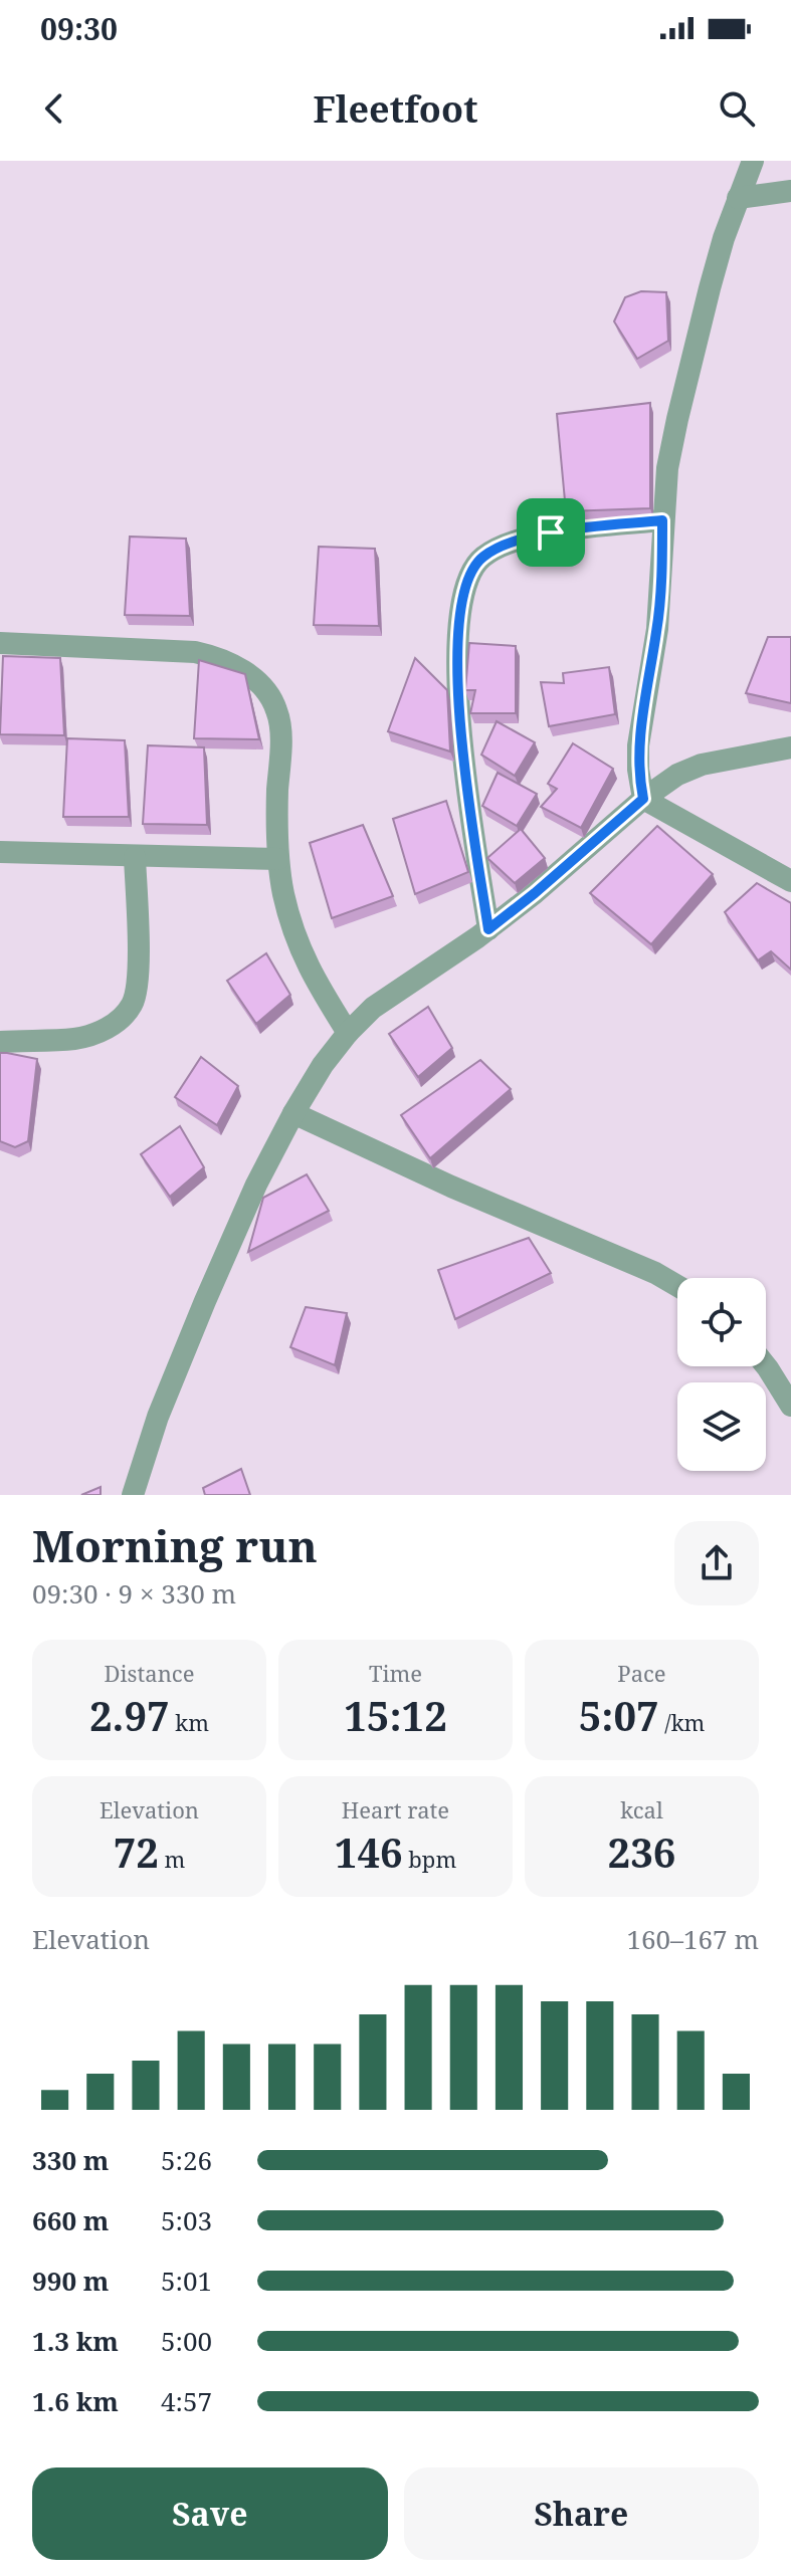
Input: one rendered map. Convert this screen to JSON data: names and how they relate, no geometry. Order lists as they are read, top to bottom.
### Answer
{
  "page": {
    "status": "09:30",
    "header": "Fleetfoot",
    "heading": ["Morning run", "09:30 · 9 × 330 m"],
    "stats": [
      ["Distance", "2.97 km"],
      ["Time", "15:12"],
      ["Pace", "5:07 /km"],
      ["Elevation", "72 m"],
      ["Heart rate", "146 bpm"],
      ["kcal", "236"]
    ],
    "chart": ["Elevation", "160–167 m"],
    "list": [
      {
        "name": "330 m",
        "note": "5:26"
      },
      {
        "name": "660 m",
        "note": "5:03"
      },
      {
        "name": "990 m",
        "note": "5:01"
      },
      {
        "name": "1.3 km",
        "note": "5:00"
      },
      {
        "name": "1.6 km",
        "note": "4:57"
      }
    ],
    "buttons": ["Save", "Share"]
  }
}
